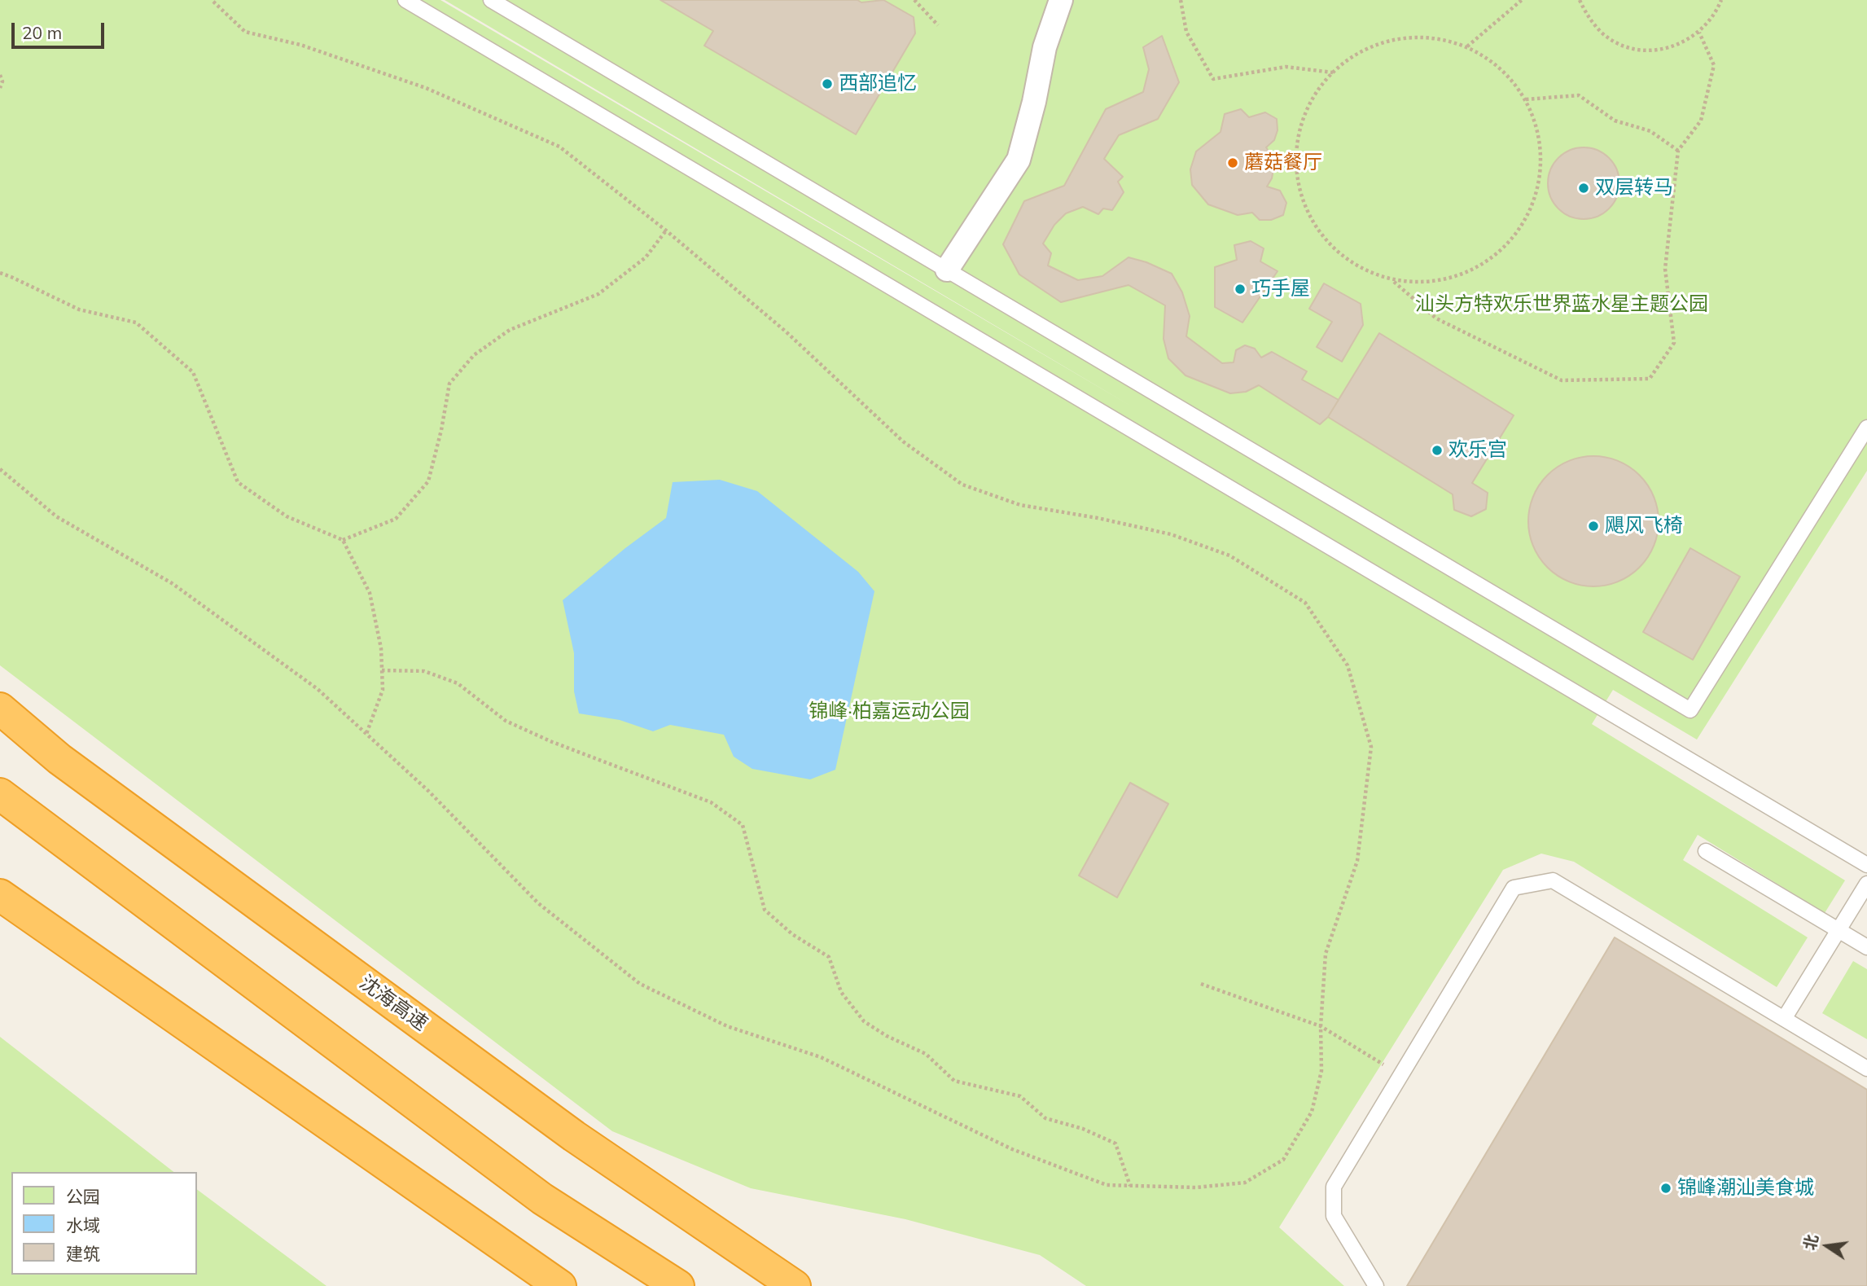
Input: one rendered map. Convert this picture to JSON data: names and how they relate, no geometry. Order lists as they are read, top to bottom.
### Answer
{
  "streets": {
    "highway": ["沈海高速"]
  },
  "parks": ["汕头方特欢乐世界蓝水星主题公园", "锦峰·柏嘉运动公园"],
  "places": [
    "西部追忆",
    "蘑菇餐厅",
    "双层转马",
    "巧手屋",
    "欢乐宫",
    "飓风飞椅",
    "锦峰潮汕美食城"
  ],
  "legend": ["公园", "水域", "建筑"],
  "scale_bar": "20 m",
  "north": "left"
}
